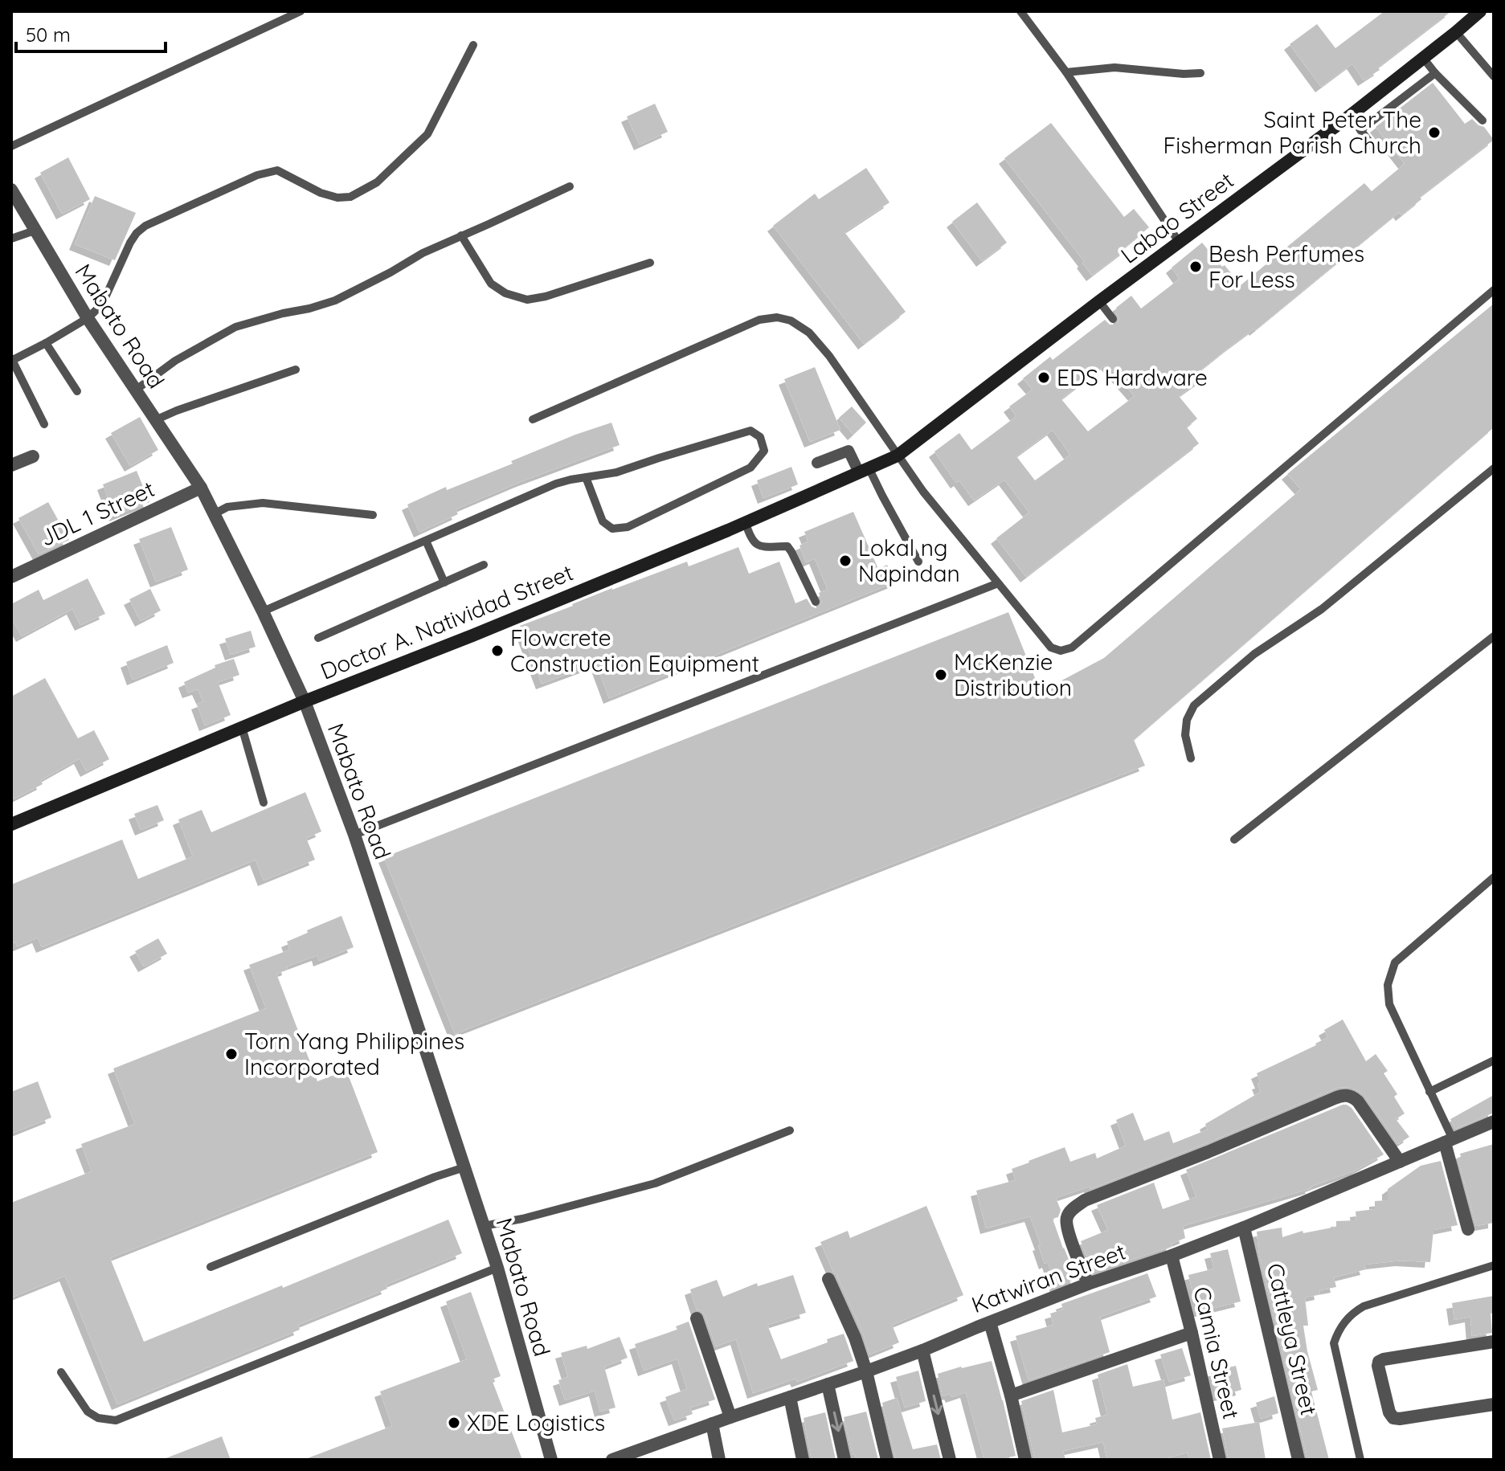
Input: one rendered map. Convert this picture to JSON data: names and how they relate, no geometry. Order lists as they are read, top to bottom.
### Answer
{
  "streets": {
    "main road": ["Labao Street", "Doctor A. Natividad Street"],
    "street": [
      "Mabato Road",
      "JDL 1 Street",
      "Katwiran Street",
      "Cattleya Street",
      "Camia Street"
    ]
  },
  "crossings": [
    ["Labao Street", "Doctor A. Natividad Street"],
    ["Mabato Road", "JDL 1 Street"],
    ["Mabato Road", "Doctor A. Natividad Street"],
    ["Katwiran Street", "Cattleya Street"],
    ["Katwiran Street", "Camia Street"]
  ],
  "places": [
    "Saint Peter The Fisherman Parish Church",
    "Besh Perfumes For Less",
    "EDS Hardware",
    "Lokal ng Napindan",
    "Flowcrete Construction Equipment",
    "McKenzie Distribution",
    "Torn Yang Philippines Incorporated",
    "XDE Logistics"
  ],
  "scale_bar": "50 m"
}
